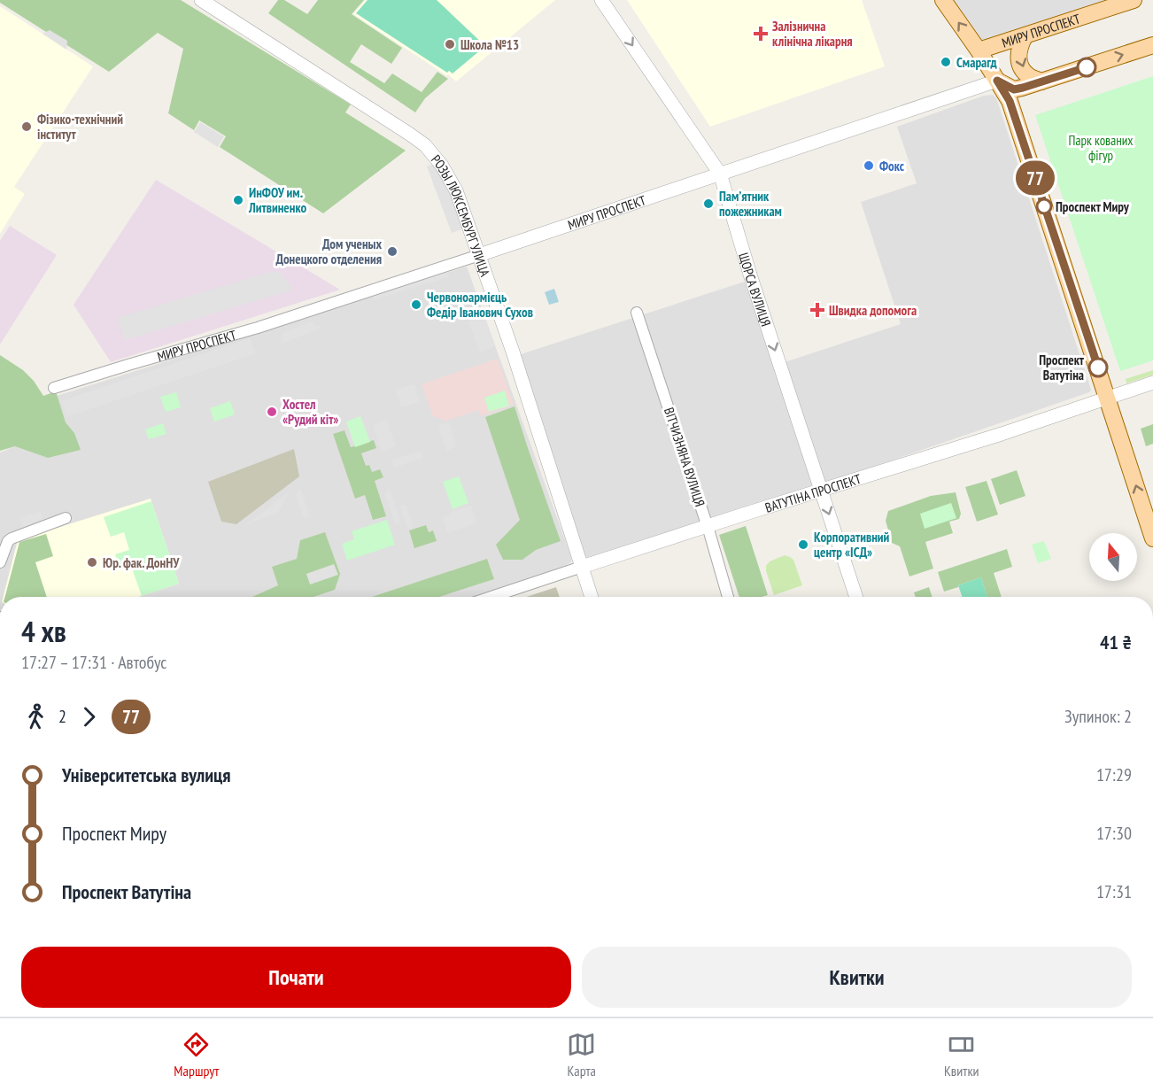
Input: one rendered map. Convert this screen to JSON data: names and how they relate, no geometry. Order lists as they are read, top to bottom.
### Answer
{
  "streets": {
    "main road": ["МИРУ ПРОСПЕКТ"],
    "street": [
      "РОЗЫ ЛЮКСЕМБУРГ УЛИЦА",
      "ЩОРСА ВУЛИЦЯ",
      "ВІТЧИЗНЯНА ВУЛИЦЯ",
      "ВАТУТІНА ПРОСПЕКТ"
    ]
  },
  "crossings": [
    ["МИРУ ПРОСПЕКТ", "РОЗЫ ЛЮКСЕМБУРГ УЛИЦА"],
    ["МИРУ ПРОСПЕКТ", "ЩОРСА ВУЛИЦЯ"],
    ["РОЗЫ ЛЮКСЕМБУРГ УЛИЦА", "ВАТУТІНА ПРОСПЕКТ"],
    ["ЩОРСА ВУЛИЦЯ", "ВАТУТІНА ПРОСПЕКТ"],
    ["ВІТЧИЗНЯНА ВУЛИЦЯ", "ВАТУТІНА ПРОСПЕКТ"]
  ],
  "one_way": ["ЩОРСА ВУЛИЦЯ"],
  "parks": ["Парк кованих фігур"],
  "places": {
    "health": ["Залізнична клінічна лікарня", "Швидка допомога"],
    "other": [
      "Школа №13",
      "Смарагд",
      "Фізико-технічний інститут",
      "Фокс",
      "ИнФОУ им. Литвиненко",
      "Памʼятник пожежникам",
      "Проспект Миру",
      "Дом ученых Донецкого отделения",
      "Червоноармієць Федір Іванович Сухов",
      "Проспект Ватутіна",
      "Хостел «Рудий кіт»",
      "Корпоративний центр «ІСД»",
      "Юр. фак. ДонНУ"
    ]
  },
  "lines": ["bus line 77"],
  "north": "top",
  "page": {
    "on_map": "77",
    "heading": ["4 хв", "17:27 – 17:31 · Автобус", "41 ₴"],
    "legs": ["2", "77", "Зупинок: 2"],
    "list": [
      {
        "name": "Університетська вулиця",
        "value": "17:29"
      },
      {
        "name": "Проспект Миру",
        "value": "17:30"
      },
      {
        "name": "Проспект Ватутіна",
        "value": "17:31"
      }
    ],
    "buttons": ["Почати", "Квитки"],
    "tabs": ["Маршрут", "Карта", "Квитки"]
  }
}
